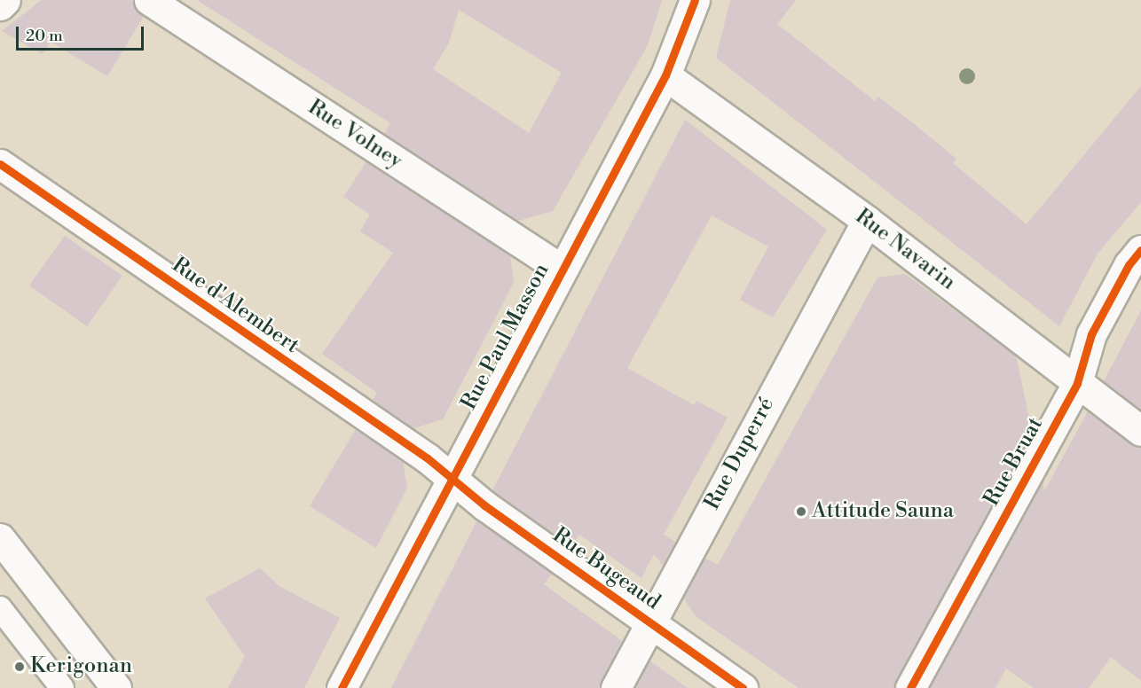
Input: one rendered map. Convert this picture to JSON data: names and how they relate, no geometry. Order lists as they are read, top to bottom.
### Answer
{
  "streets": {
    "street": [
      "Rue Volney",
      "Rue Navarin",
      "Rue d'Alembert",
      "Rue Paul Masson",
      "Rue Duperré",
      "Rue Bruat",
      "Rue Bugeaud"
    ]
  },
  "crossings": [
    ["Rue Volney", "Rue Paul Masson"],
    ["Rue Navarin", "Rue Paul Masson"],
    ["Rue Navarin", "Rue Duperré"],
    ["Rue Navarin", "Rue Bruat"],
    ["Rue d'Alembert", "Rue Paul Masson"],
    ["Rue d'Alembert", "Rue Bugeaud"],
    ["Rue Paul Masson", "Rue Bugeaud"],
    ["Rue Duperré", "Rue Bugeaud"]
  ],
  "places": ["Attitude Sauna", "Kerigonan"],
  "scale_bar": "20 m"
}
